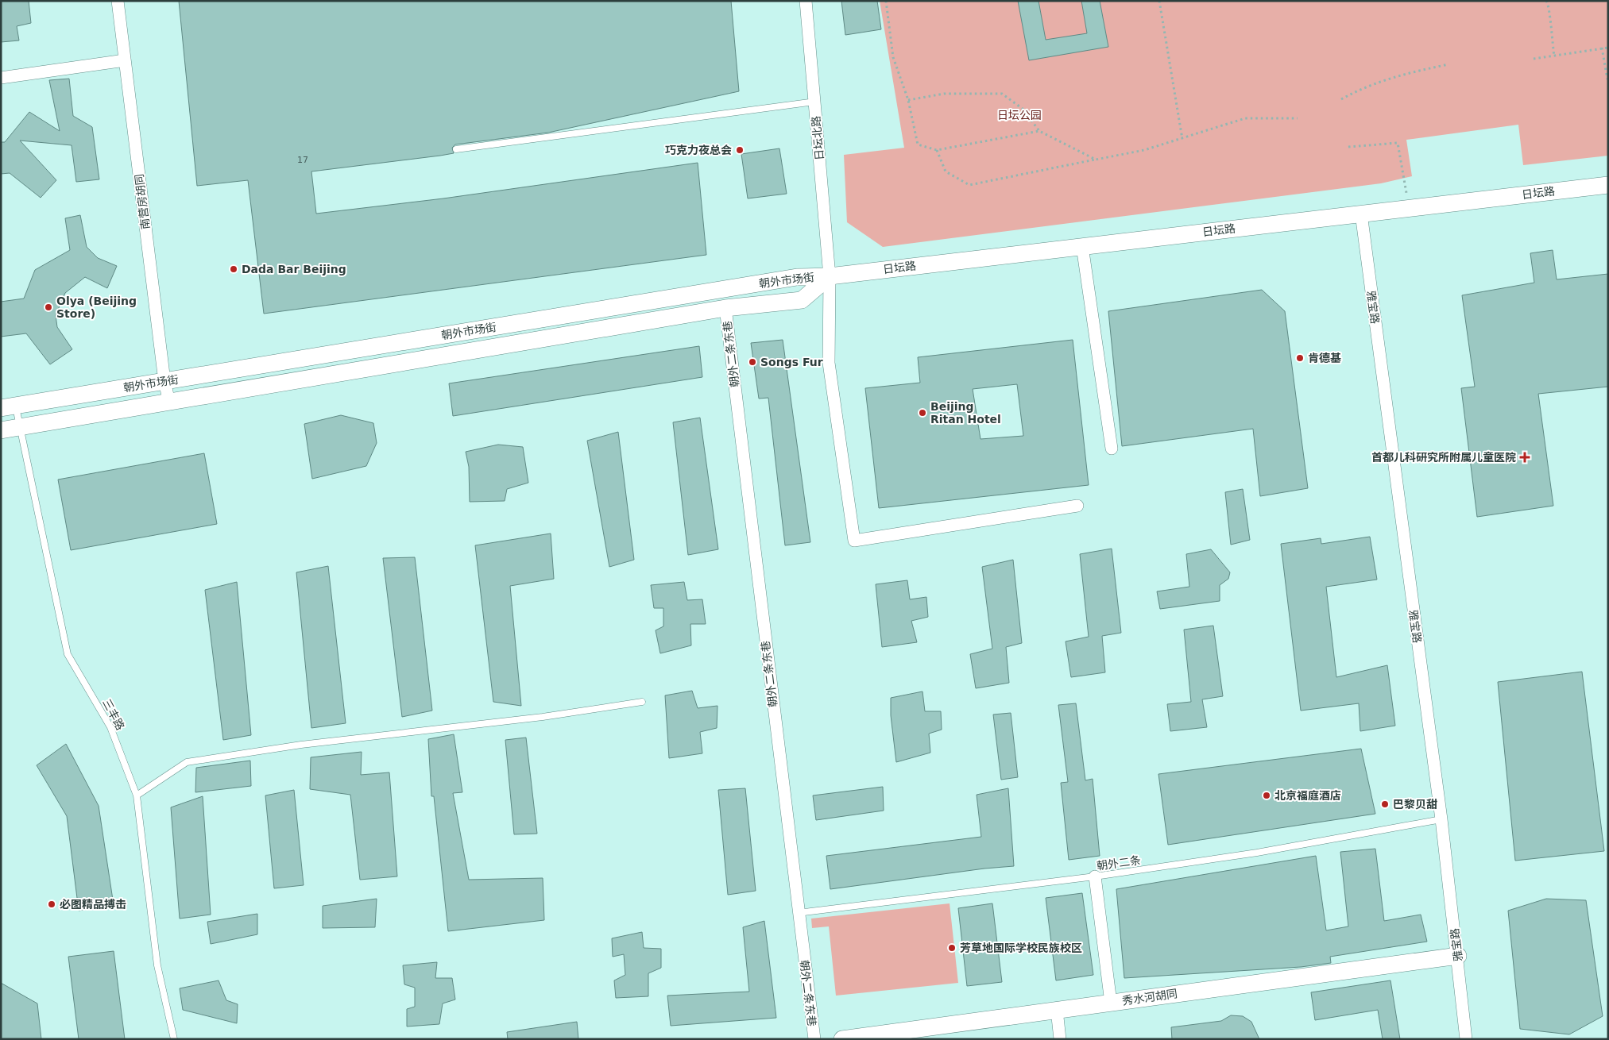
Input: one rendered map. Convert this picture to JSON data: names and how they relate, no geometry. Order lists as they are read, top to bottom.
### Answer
{
  "streets": {
    "main road": ["日坛路", "朝外市场街", "秀水河胡同"],
    "street": [
      "日坛北路",
      "南营房胡同",
      "雅宝路",
      "朝外二条东巷"
    ],
    "lane": ["三丰路", "朝外二条"]
  },
  "crossings": [
    ["日坛北路", "日坛路"],
    ["日坛北路", "朝外市场街"],
    ["日坛路", "朝外市场街"],
    ["日坛路", "雅宝路"],
    ["南营房胡同", "朝外市场街"],
    ["朝外市场街", "朝外二条东巷"],
    ["朝外市场街", "三丰路"],
    ["雅宝路", "朝外二条"],
    ["雅宝路", "秀水河胡同"],
    ["朝外二条东巷", "朝外二条"]
  ],
  "parks": ["日坛公园"],
  "places": {
    "other": [
      "巧克力夜总会",
      "Dada Bar Beijing",
      "Olya (Beijing Store)",
      "肯德基",
      "Songs Fur",
      "Beijing Ritan Hotel",
      "北京福庭酒店",
      "巴黎贝甜",
      "必图精品搏击",
      "芳草地国际学校民族校区"
    ],
    "health": ["首都儿科研究所附属儿童医院"]
  },
  "house_numbers": ["17"]
}
